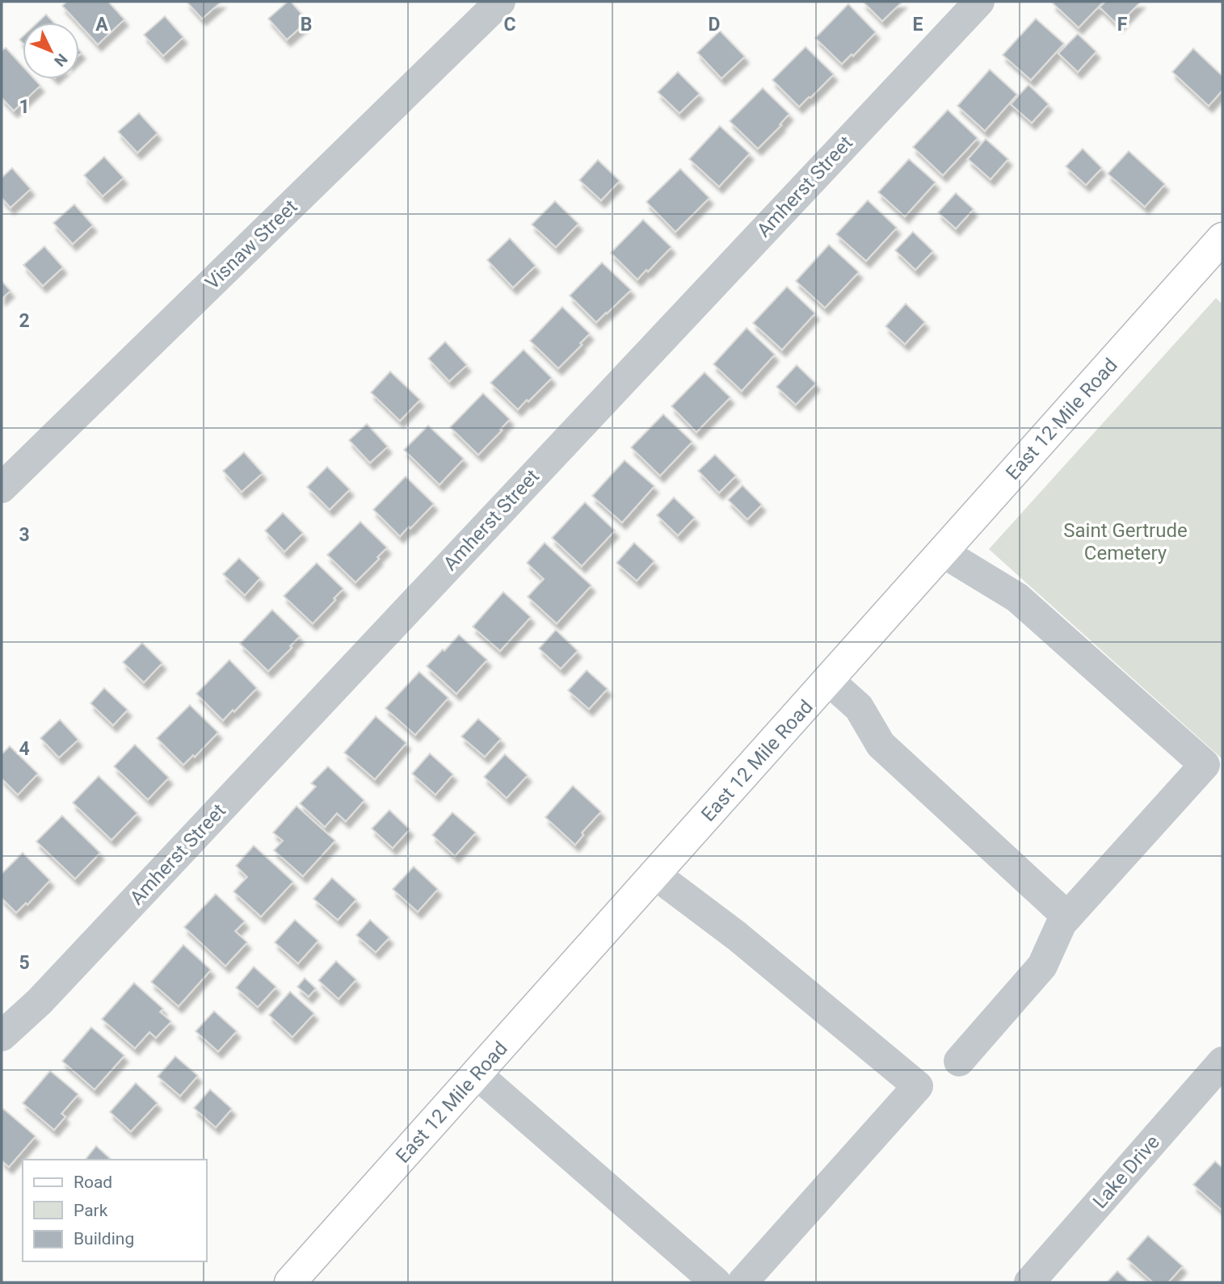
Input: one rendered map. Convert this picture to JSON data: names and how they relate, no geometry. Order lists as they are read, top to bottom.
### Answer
{
  "streets": {
    "main road": ["East 12 Mile Road"],
    "street": ["Amherst Street", "Visnaw Street", "Lake Drive"]
  },
  "parks": ["Saint Gertrude Cemetery"],
  "legend": ["Road", "Park", "Building"],
  "north": "bottom right",
  "grid": {
    "columns": [
      "A",
      "B",
      "C",
      "D",
      "E",
      "F"
    ],
    "rows": [
      "1",
      "2",
      "3",
      "4",
      "5"
    ]
  }
}
